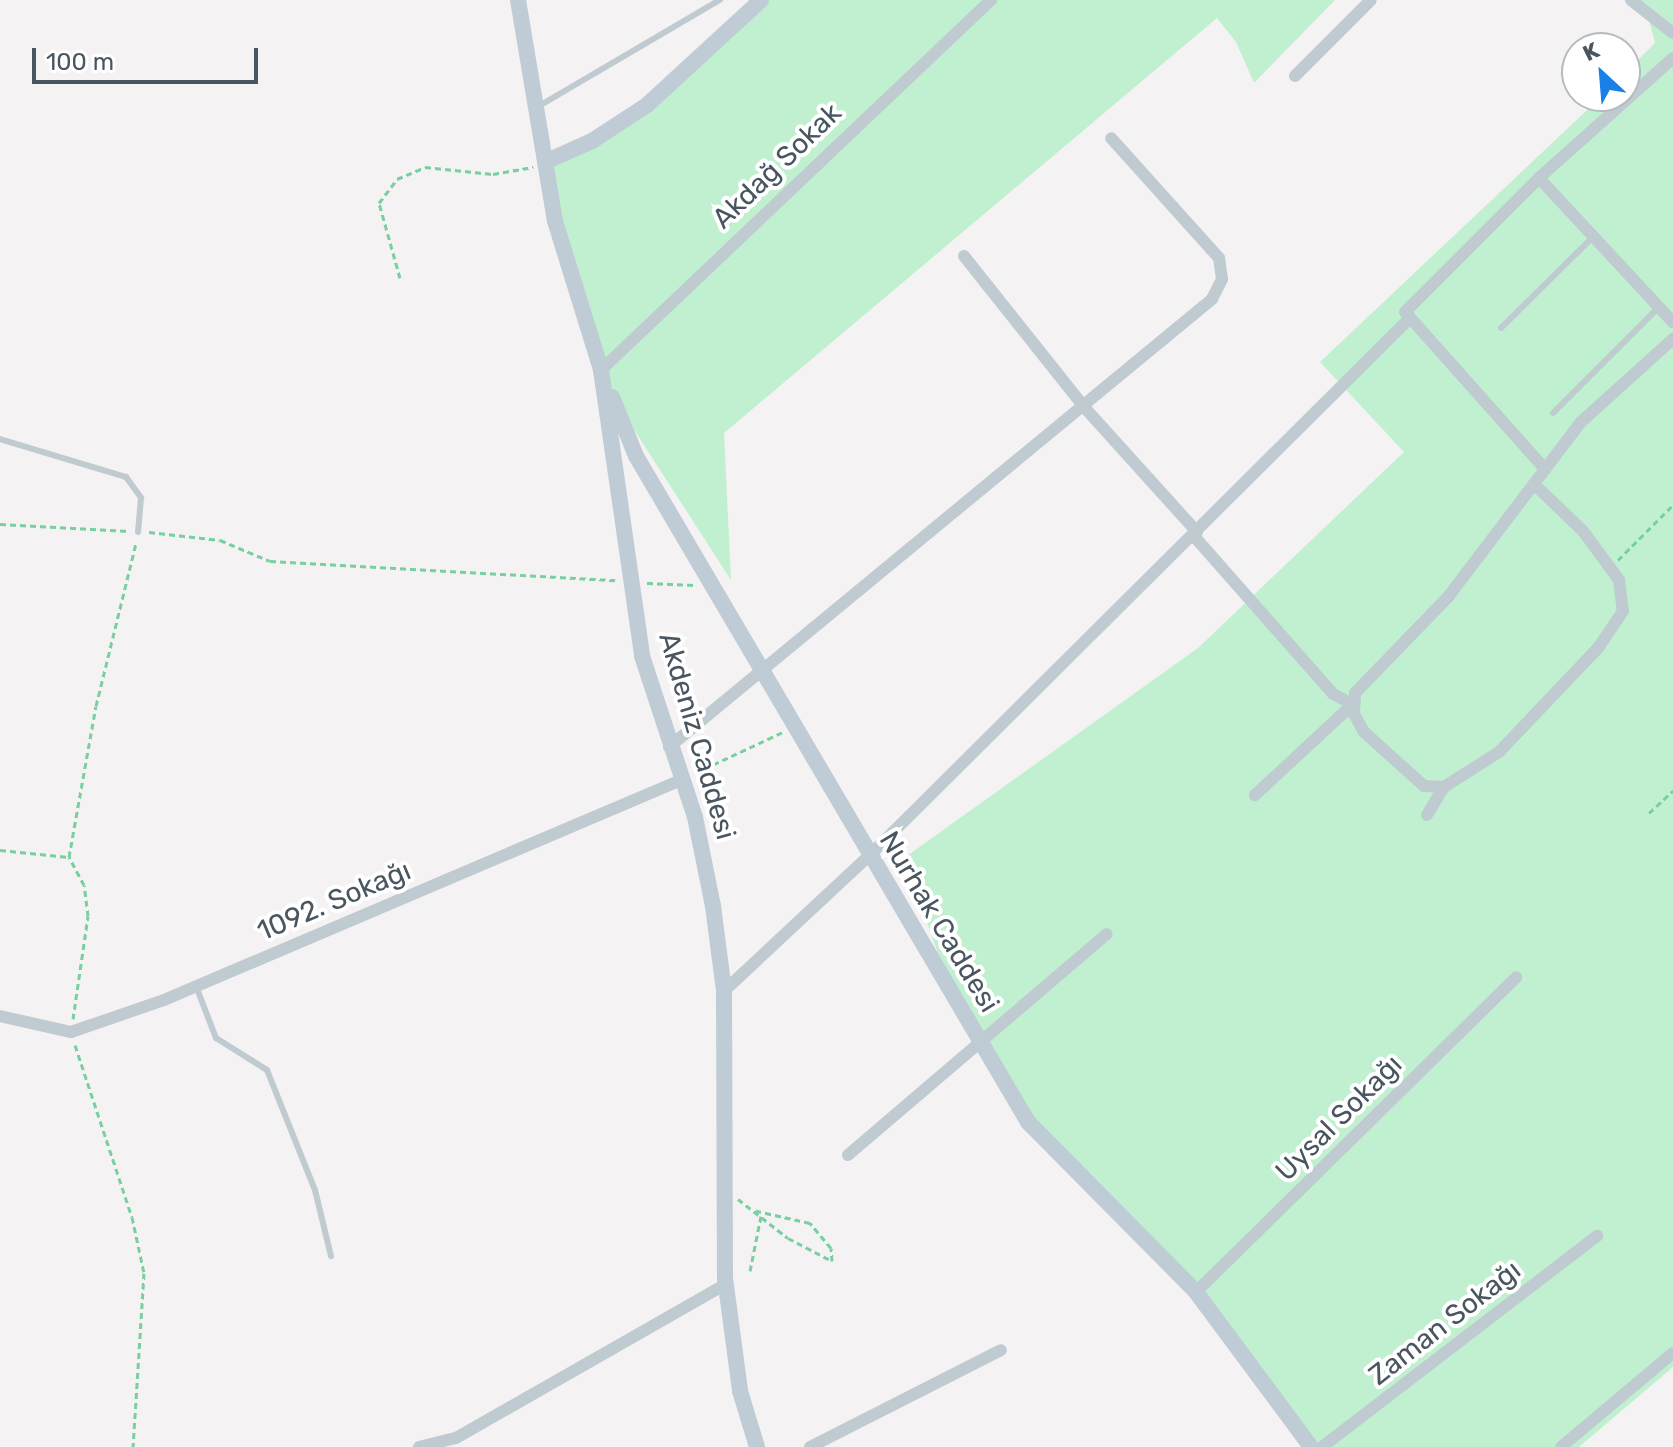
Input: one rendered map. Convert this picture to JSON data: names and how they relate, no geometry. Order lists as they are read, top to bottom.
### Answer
{
  "streets": {
    "street": [
      "Akdağ Sokak",
      "Akdeniz Caddesi",
      "1092. Sokağı",
      "Nurhak Caddesi",
      "Uysal Sokağı",
      "Zaman Sokağı"
    ]
  },
  "crossings": [
    ["Akdağ Sokak", "Akdeniz Caddesi"],
    ["Akdağ Sokak", "Nurhak Caddesi"],
    ["Akdeniz Caddesi", "1092. Sokağı"],
    ["Akdeniz Caddesi", "Nurhak Caddesi"],
    ["Nurhak Caddesi", "Uysal Sokağı"]
  ],
  "scale_bar": "100 m",
  "north": "top left"
}
